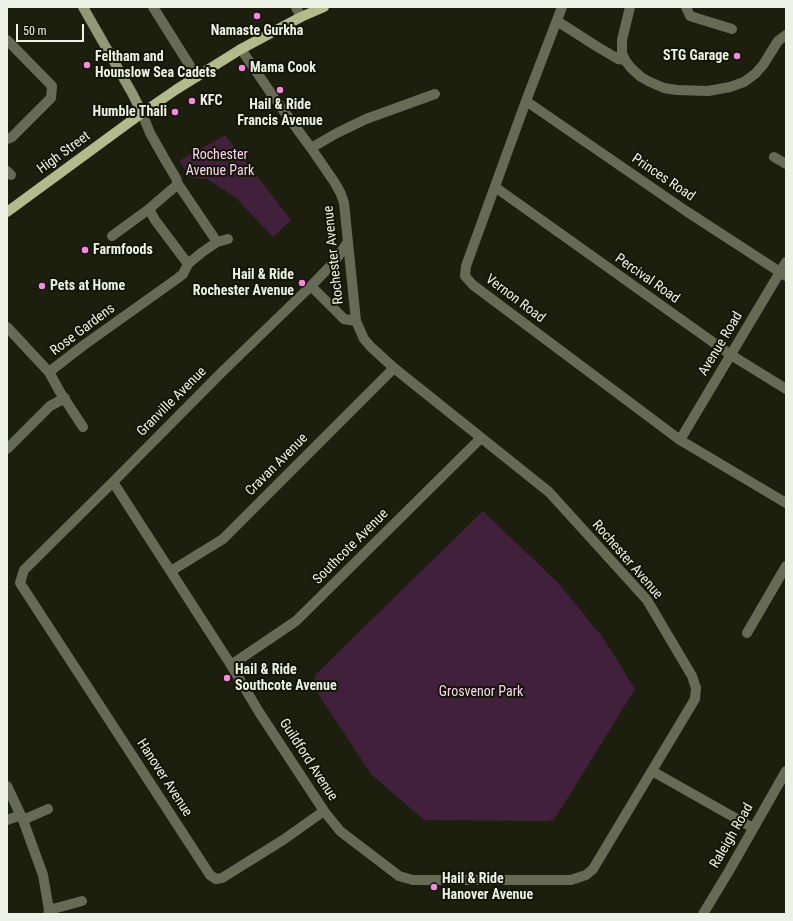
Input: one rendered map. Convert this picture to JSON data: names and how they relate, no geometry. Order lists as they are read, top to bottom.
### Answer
{
  "streets": {
    "main road": ["High Street"],
    "street": [
      "Princes Road",
      "Rochester Avenue",
      "Percival Road",
      "Vernon Road",
      "Rose Gardens",
      "Avenue Road",
      "Granville Avenue",
      "Cravan Avenue",
      "Southcote Avenue",
      "Guildford Avenue",
      "Hanover Avenue",
      "Raleigh Road"
    ]
  },
  "crossings": [
    ["High Street", "Rochester Avenue"],
    ["Princes Road", "Vernon Road"],
    ["Princes Road", "Avenue Road"],
    ["Rochester Avenue", "Granville Avenue"],
    ["Rochester Avenue", "Cravan Avenue"],
    ["Rochester Avenue", "Southcote Avenue"],
    ["Rochester Avenue", "Guildford Avenue"],
    ["Percival Road", "Vernon Road"],
    ["Percival Road", "Avenue Road"],
    ["Vernon Road", "Avenue Road"],
    ["Granville Avenue", "Guildford Avenue"],
    ["Granville Avenue", "Hanover Avenue"],
    ["Cravan Avenue", "Guildford Avenue"],
    ["Southcote Avenue", "Guildford Avenue"],
    ["Guildford Avenue", "Hanover Avenue"]
  ],
  "parks": ["Rochester Avenue Park", "Grosvenor Park"],
  "places": [
    "Namaste Gurkha",
    "STG Garage",
    "Feltham and Hounslow Sea Cadets",
    "Mama Cook",
    "Hail & Ride Francis Avenue",
    "KFC",
    "Humble Thali",
    "Farmfoods",
    "Hail & Ride Rochester Avenue",
    "Pets at Home",
    "Hail & Ride Southcote Avenue",
    "Hail & Ride Hanover Avenue"
  ],
  "scale_bar": "50 m"
}
